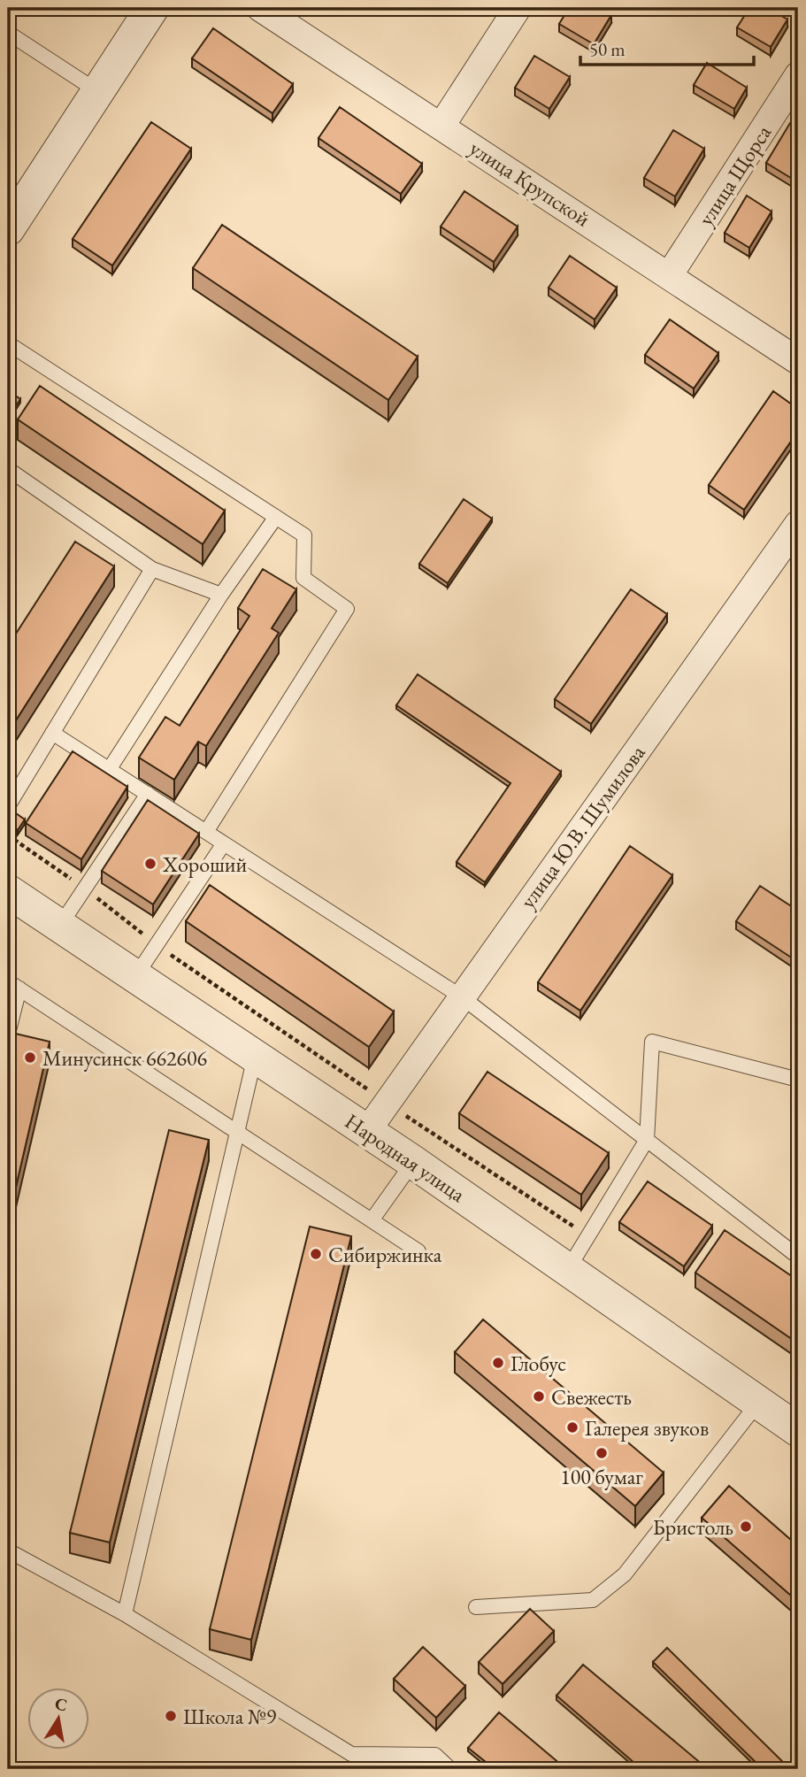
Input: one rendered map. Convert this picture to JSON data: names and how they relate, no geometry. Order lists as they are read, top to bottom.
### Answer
{
  "streets": {
    "street": [
      "улица Щорса",
      "улица Крупской",
      "улица Ю.В. Шумилова",
      "Народная улица"
    ]
  },
  "crossings": [
    ["улица Щорса", "улица Крупской"],
    ["улица Ю.В. Шумилова", "Народная улица"]
  ],
  "places": [
    "Хороший",
    "Минусинск 662606",
    "Сибиржинка",
    "Глобус",
    "Свежесть",
    "Галерея звуков",
    "100 бумаг",
    "Бристоль",
    "Школа №9"
  ],
  "scale_bar": "50 m",
  "north": "top"
}
